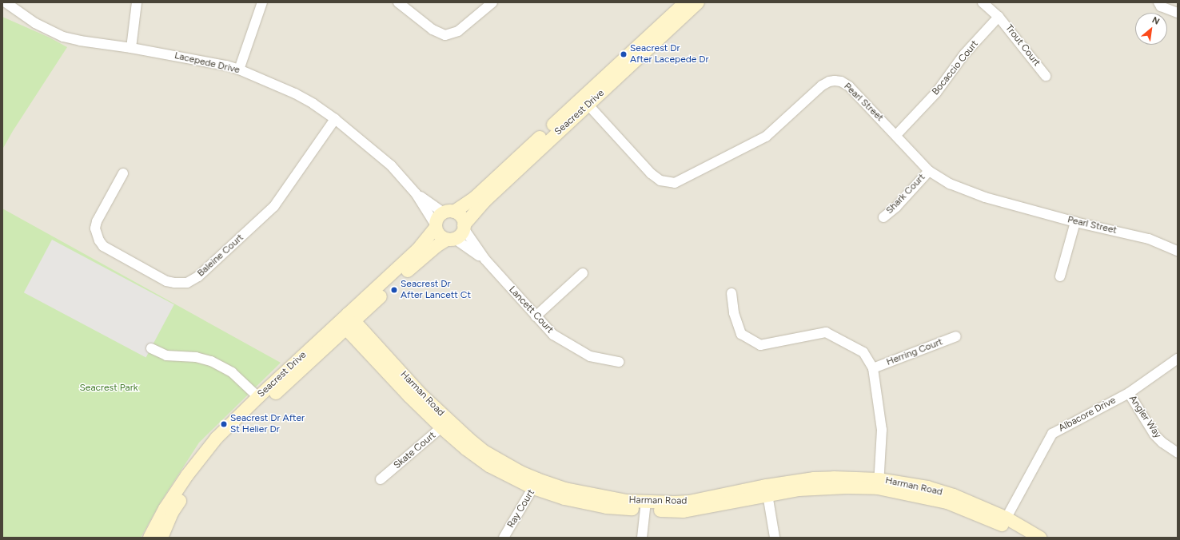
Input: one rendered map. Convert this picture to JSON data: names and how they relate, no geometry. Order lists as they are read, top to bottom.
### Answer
{
  "streets": {
    "main road": ["Seacrest Drive", "Harman Road"],
    "street": [
      "Trout Court",
      "Lacepede Drive",
      "Bocaccio Court",
      "Pearl Street",
      "Shark Court",
      "Baleine Court",
      "Lancett Court",
      "Herring Court",
      "Albacore Drive",
      "Angler Way",
      "Skate Court",
      "Ray Court"
    ]
  },
  "crossings": [
    ["Trout Court", "Bocaccio Court"],
    ["Lacepede Drive", "Seacrest Drive"],
    ["Lacepede Drive", "Baleine Court"],
    ["Lacepede Drive", "Lancett Court"],
    ["Bocaccio Court", "Pearl Street"],
    ["Pearl Street", "Seacrest Drive"],
    ["Pearl Street", "Shark Court"],
    ["Seacrest Drive", "Lancett Court"],
    ["Seacrest Drive", "Harman Road"],
    ["Harman Road", "Albacore Drive"],
    ["Harman Road", "Skate Court"],
    ["Harman Road", "Ray Court"],
    ["Albacore Drive", "Angler Way"]
  ],
  "parks": ["Seacrest Park"],
  "places": ["Seacrest Dr After Lacepede Dr", "Seacrest Dr After Lancett Ct", "Seacrest Dr After St Helier Dr"],
  "north": "top right"
}
